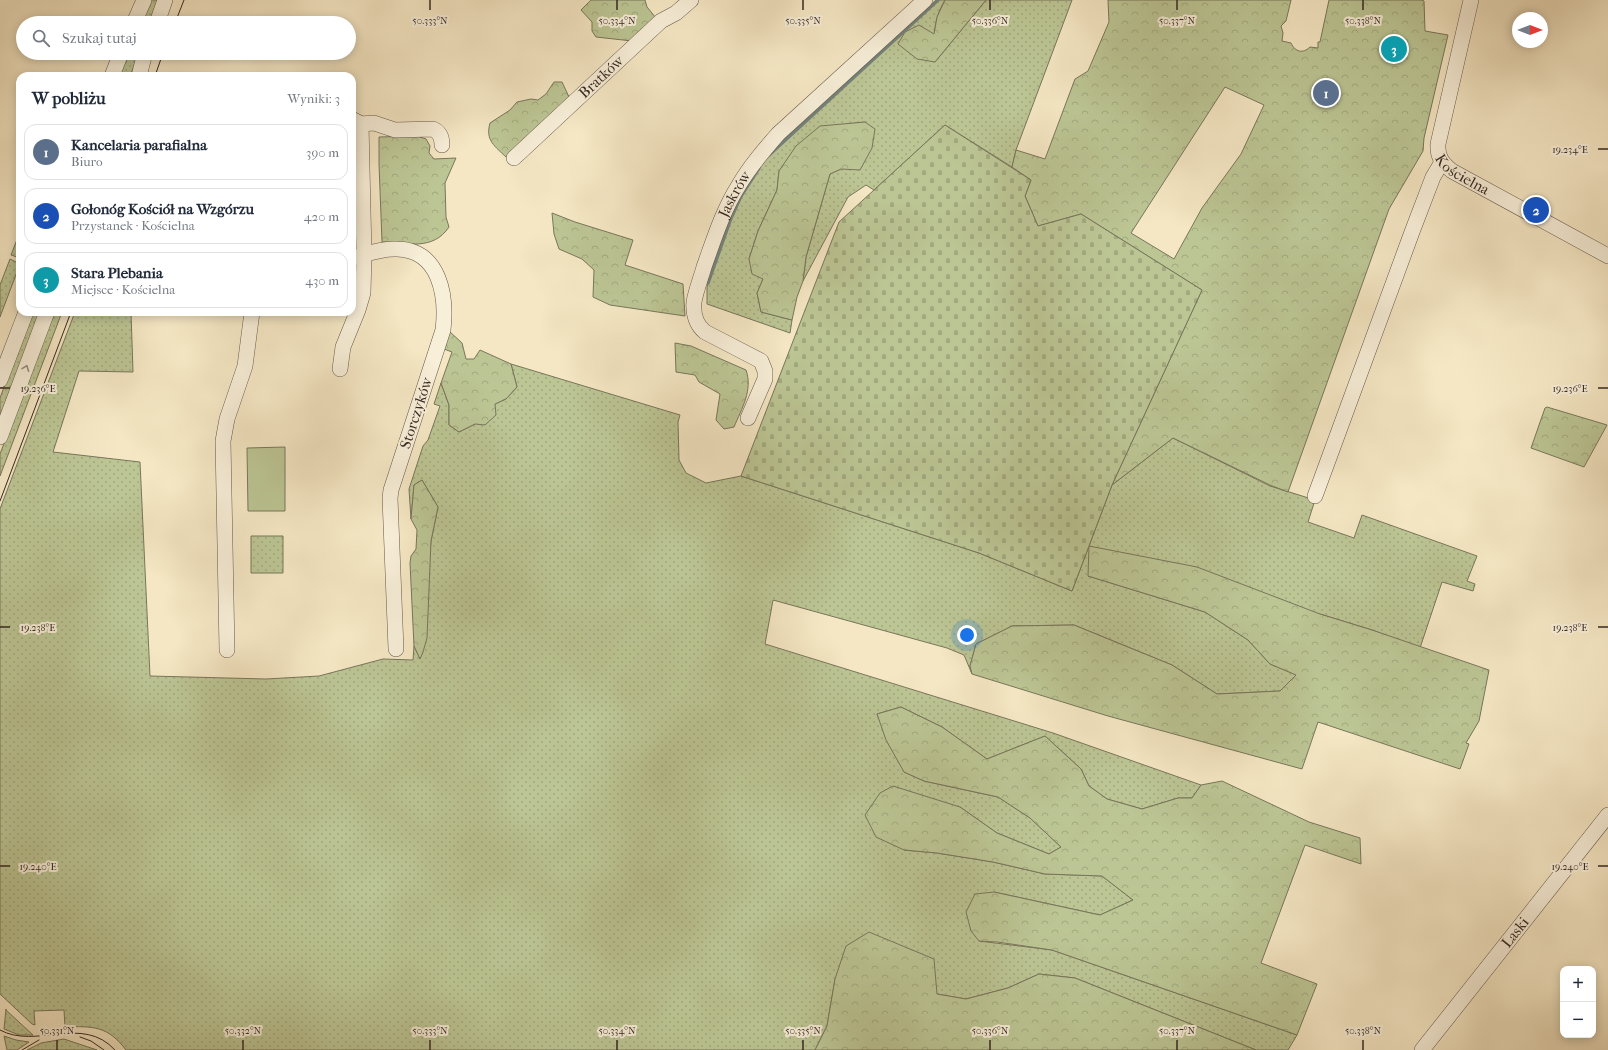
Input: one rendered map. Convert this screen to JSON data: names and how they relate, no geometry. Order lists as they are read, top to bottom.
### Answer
{
  "streets": {
    "street": [
      "Bratków",
      "Kościelna",
      "Jaskrów",
      "Storczyków",
      "Laski"
    ]
  },
  "north": "right",
  "page": {
    "search": "Szukaj tutaj",
    "pins": ["3", "1", "2"],
    "heading": ["W pobliżu", "Wyniki: 3"],
    "list": [
      {
        "mark": "1",
        "name": "Kancelaria parafialna",
        "note": "Biuro",
        "value": "390 m"
      },
      {
        "mark": "2",
        "name": "Gołonóg Kościół na Wzgórzu",
        "note": "Przystanek · Kościelna",
        "value": "420 m"
      },
      {
        "mark": "3",
        "name": "Stara Plebania",
        "note": "Miejsce · Kościelna",
        "value": "430 m"
      }
    ],
    "map_buttons": ["+", "−"]
  },
  "coordinates": [
    "50.333°N",
    "50.334°N",
    "50.335°N",
    "50.336°N",
    "50.337°N",
    "50.338°N",
    "19.234°E",
    "19.236°E",
    "19.238°E",
    "19.240°E",
    "50.331°N",
    "50.332°N"
  ]
}
